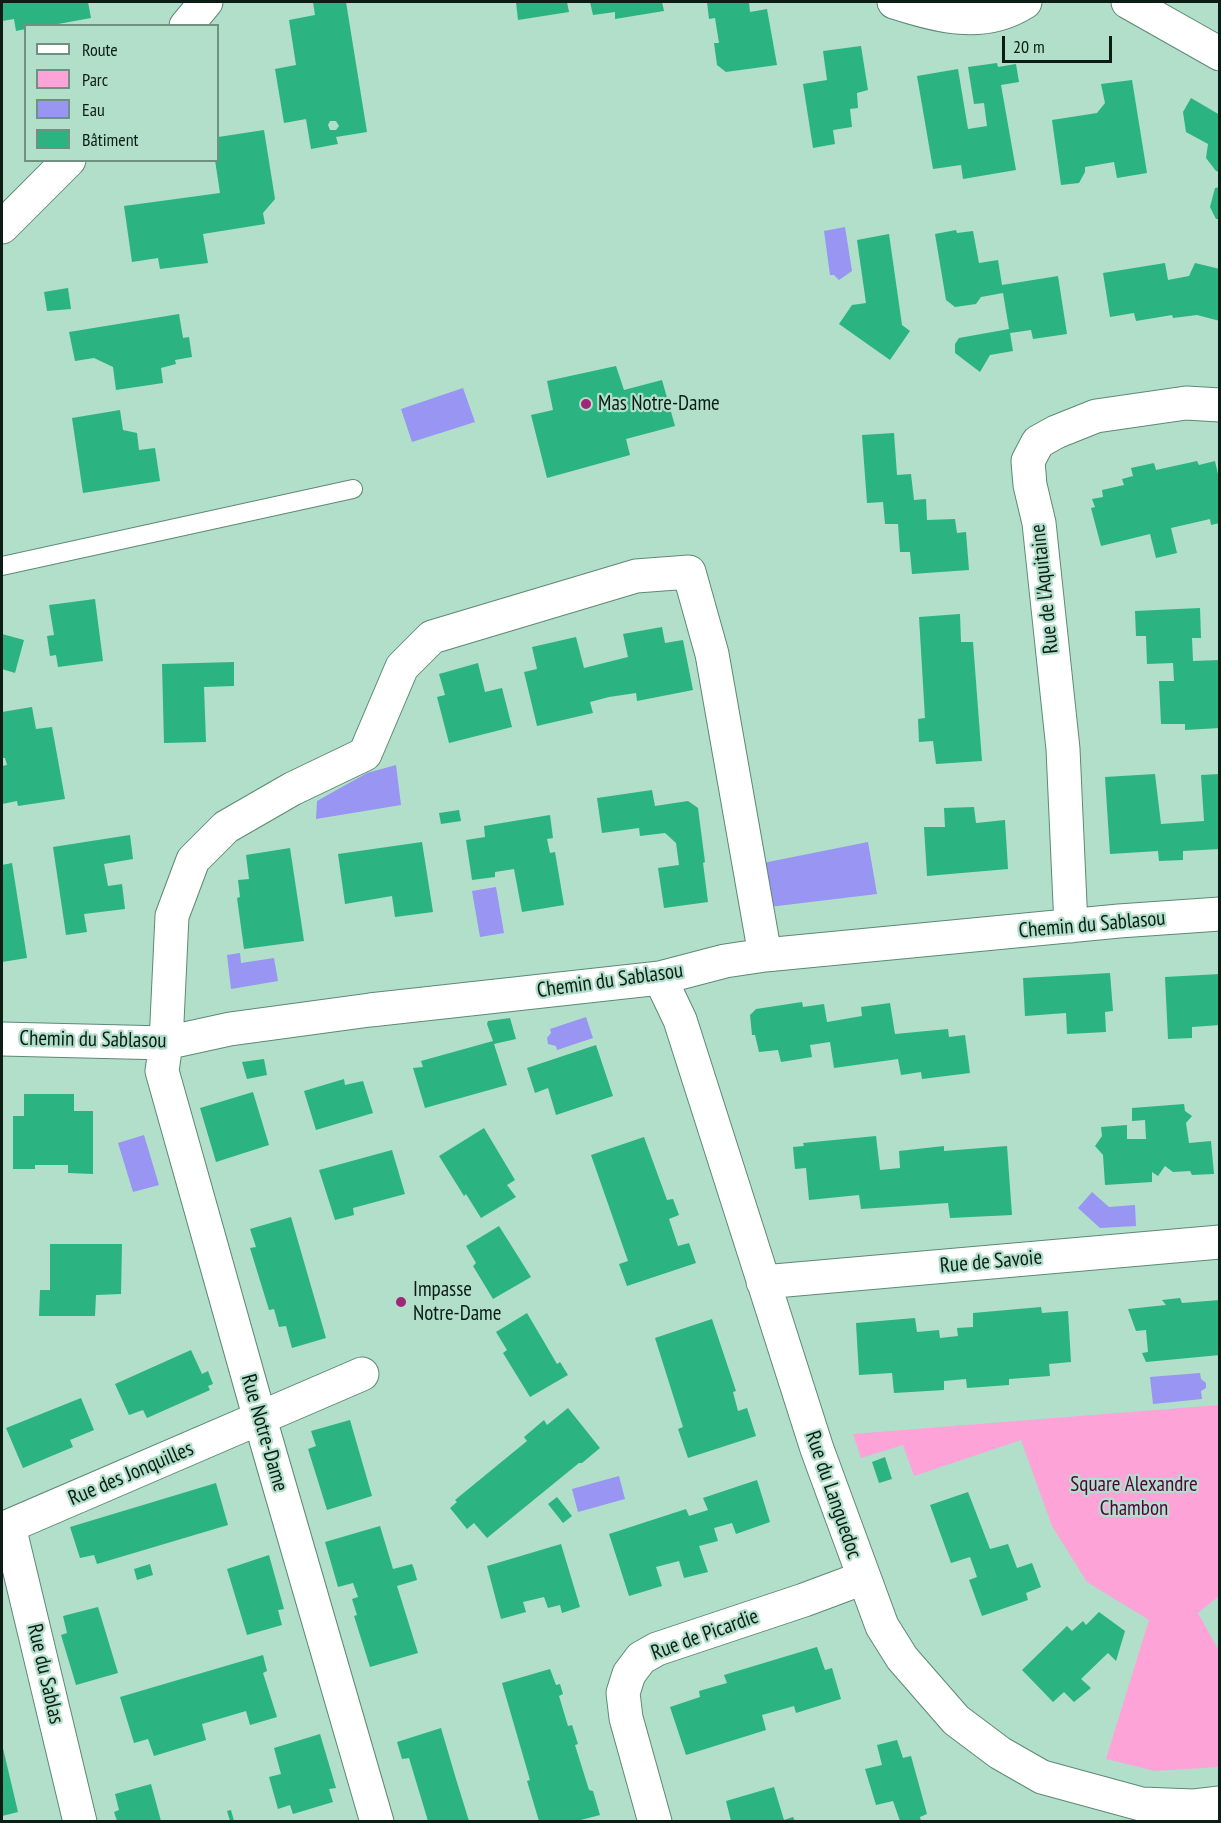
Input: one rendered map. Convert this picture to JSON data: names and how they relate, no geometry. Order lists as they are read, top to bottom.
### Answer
{
  "streets": {
    "street": [
      "Rue de l'Aquitaine",
      "Chemin du Sablasou",
      "Rue de Savoie",
      "Rue Notre-Dame",
      "Rue des Jonquilles",
      "Rue du Languedoc",
      "Rue de Picardie",
      "Rue du Sablas"
    ]
  },
  "crossings": [
    ["Rue de l'Aquitaine", "Chemin du Sablasou"],
    ["Chemin du Sablasou", "Rue Notre-Dame"],
    ["Chemin du Sablasou", "Rue du Languedoc"],
    ["Rue de Savoie", "Rue du Languedoc"],
    ["Rue Notre-Dame", "Rue des Jonquilles"],
    ["Rue des Jonquilles", "Rue du Sablas"],
    ["Rue du Languedoc", "Rue de Picardie"]
  ],
  "parks": ["Square Alexandre Chambon"],
  "places": ["Mas Notre-Dame", "Impasse Notre-Dame"],
  "legend": [
    "Route",
    "Parc",
    "Eau",
    "Bâtiment"
  ],
  "scale_bar": "20 m"
}
